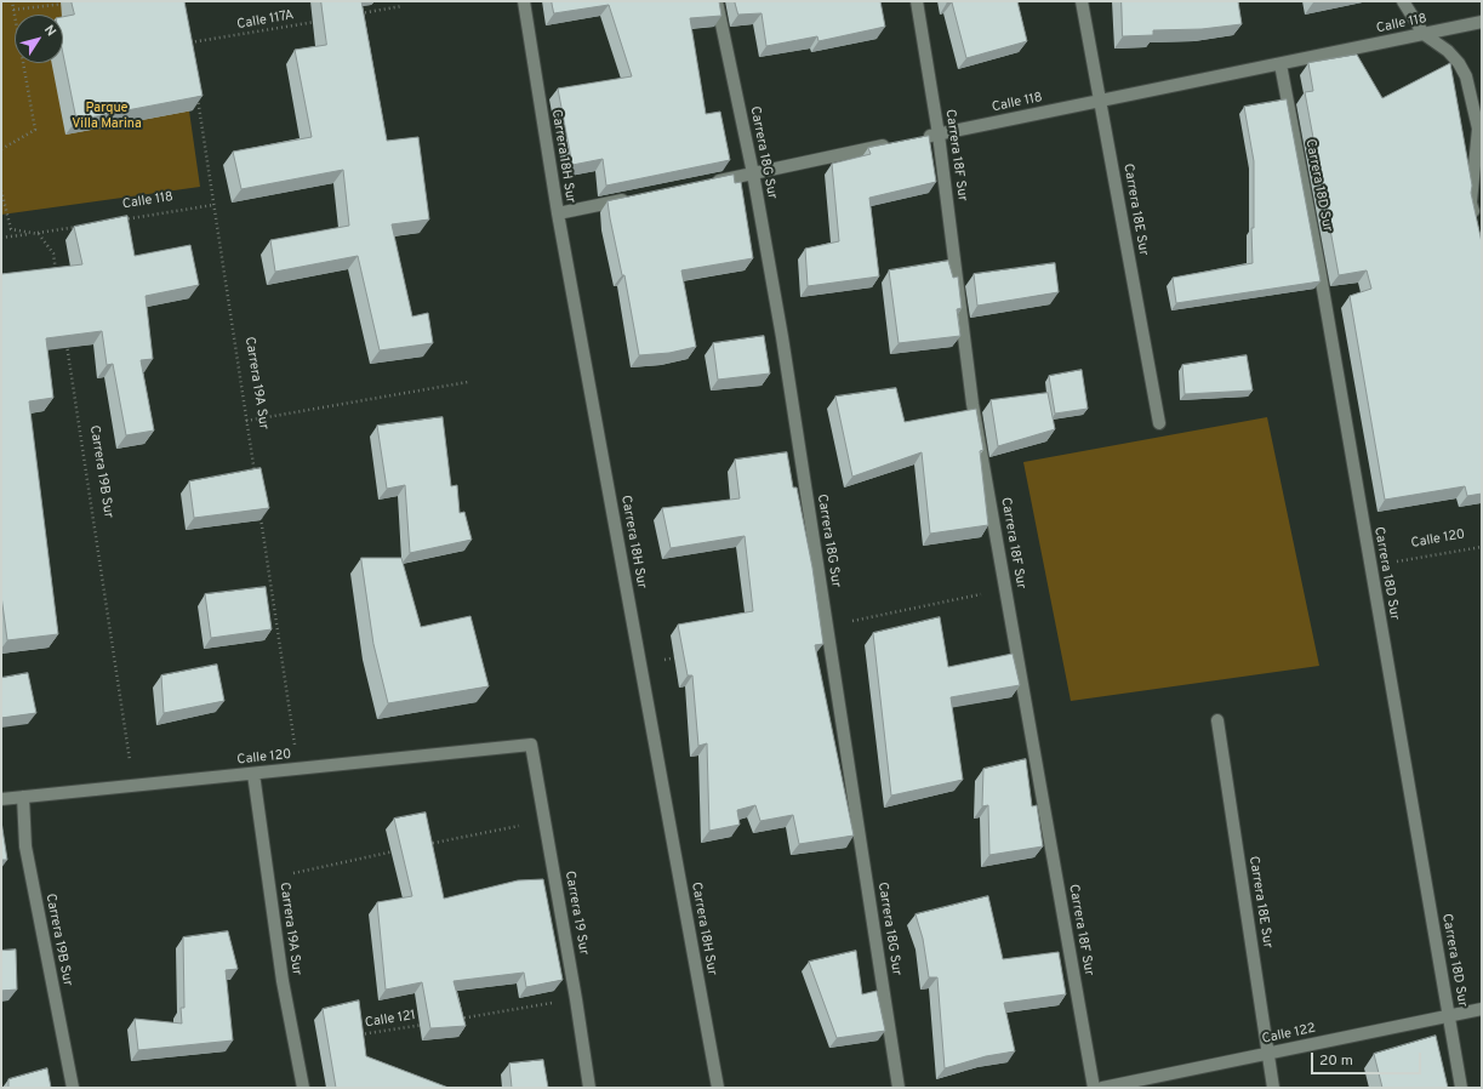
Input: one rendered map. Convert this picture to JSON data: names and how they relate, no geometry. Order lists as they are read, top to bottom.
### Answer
{
  "streets": {
    "street": [
      "Calle 118",
      "Carrera 18G Sur",
      "Carrera 18F Sur",
      "Carrera 18H Sur",
      "Carrera 18D Sur",
      "Carrera 18E Sur",
      "Carrera 19A Sur",
      "Carrera 19B Sur",
      "Calle 120",
      "Carrera 19 Sur",
      "Calle 122"
    ],
    "path": ["Calle 117A", "Calle 121"]
  },
  "crossings": [
    ["Calle 118", "Carrera 18F Sur"],
    ["Calle 118", "Carrera 18D Sur"],
    ["Calle 118", "Carrera 18E Sur"],
    ["Calle 118", "Carrera 19A Sur"],
    ["Carrera 18D Sur", "Calle 120"],
    ["Carrera 18D Sur", "Calle 122"],
    ["Carrera 18E Sur", "Calle 122"],
    ["Carrera 19A Sur", "Calle 120"],
    ["Carrera 19B Sur", "Calle 120"],
    ["Calle 120", "Carrera 19 Sur"]
  ],
  "parks": ["Parque Villa Marina"],
  "scale_bar": "20 m",
  "north": "top right"
}
